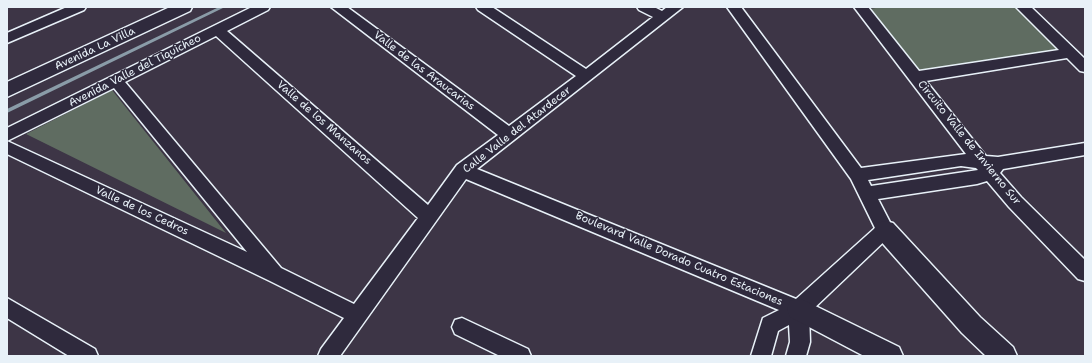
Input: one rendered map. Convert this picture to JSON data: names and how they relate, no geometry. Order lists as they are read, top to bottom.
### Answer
{
  "streets": {
    "street": [
      "Avenida La Villa",
      "Avenida Valle del Tiquicheo",
      "Valle de las Araucarias",
      "Valle de los Manzanos",
      "Calle Valle del Atardecer",
      "Circuito Valle de Invierno Sur",
      "Valle de los Cedros",
      "Boulevard Valle Dorado Cuatro Estaciones"
    ]
  },
  "crossings": [
    ["Avenida Valle del Tiquicheo", "Valle de los Manzanos"],
    ["Avenida Valle del Tiquicheo", "Valle de los Cedros"],
    ["Valle de las Araucarias", "Calle Valle del Atardecer"],
    ["Valle de los Manzanos", "Calle Valle del Atardecer"],
    ["Calle Valle del Atardecer", "Valle de los Cedros"],
    ["Calle Valle del Atardecer", "Boulevard Valle Dorado Cuatro Estaciones"]
  ]
}
